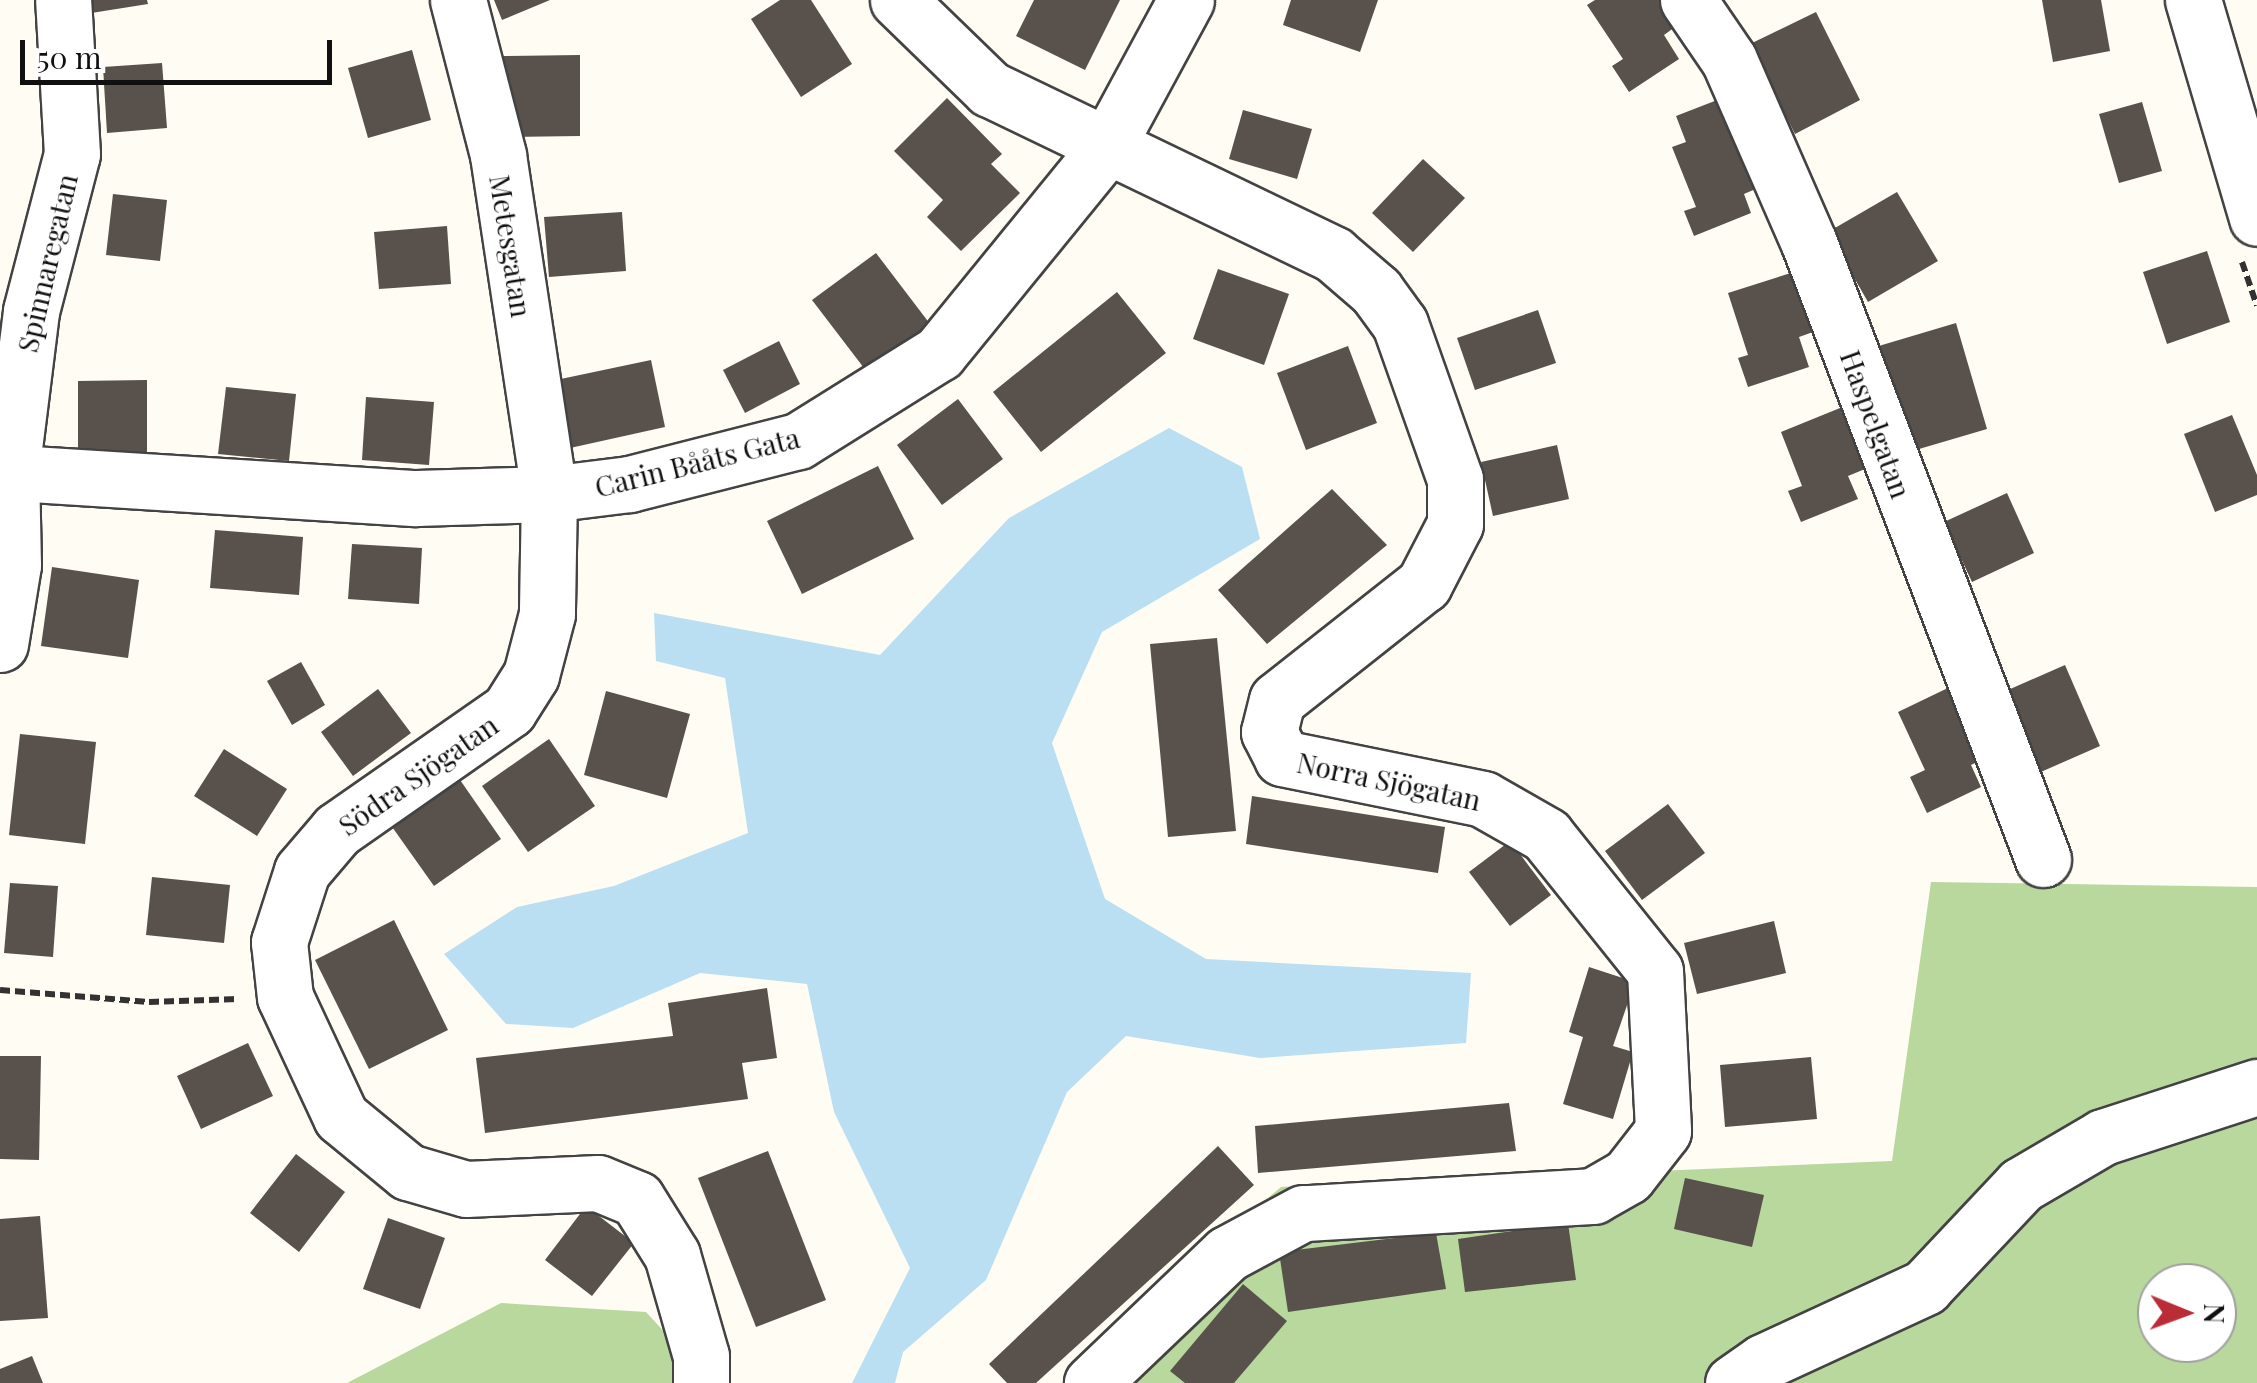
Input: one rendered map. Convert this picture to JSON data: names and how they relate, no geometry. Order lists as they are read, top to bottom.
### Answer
{
  "streets": {
    "street": [
      "Metesgatan",
      "Spinnaregatan",
      "Haspelgatan",
      "Carin Bååts Gata",
      "Södra Sjögatan",
      "Norra Sjögatan"
    ]
  },
  "crossings": [
    ["Metesgatan", "Carin Bååts Gata"],
    ["Metesgatan", "Södra Sjögatan"],
    ["Spinnaregatan", "Carin Bååts Gata"],
    ["Carin Bååts Gata", "Södra Sjögatan"],
    ["Carin Bååts Gata", "Norra Sjögatan"]
  ],
  "scale_bar": "50 m",
  "north": "right"
}
